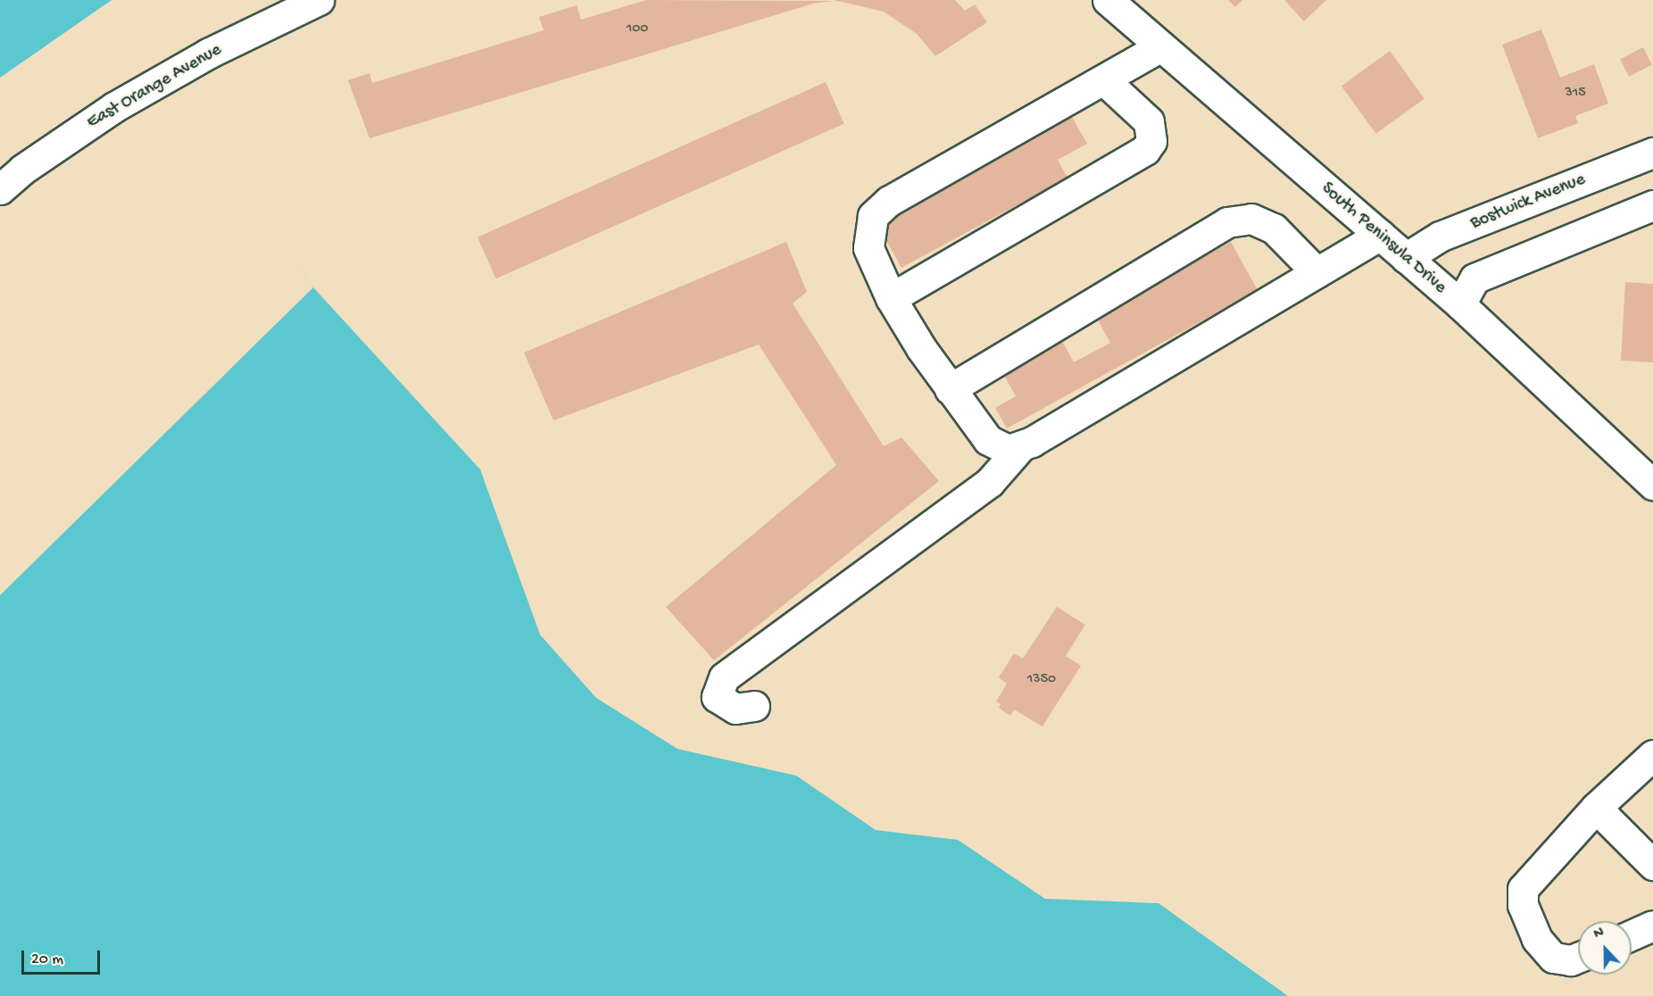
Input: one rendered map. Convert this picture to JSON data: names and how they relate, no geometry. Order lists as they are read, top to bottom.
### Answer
{
  "streets": {
    "street": ["East Orange Avenue", "Bostwick Avenue", "South Peninsula Drive"]
  },
  "crossings": [
    ["Bostwick Avenue", "South Peninsula Drive"]
  ],
  "house_numbers": ["100", "315", "1350"],
  "scale_bar": "20 m",
  "north": "top"
}
